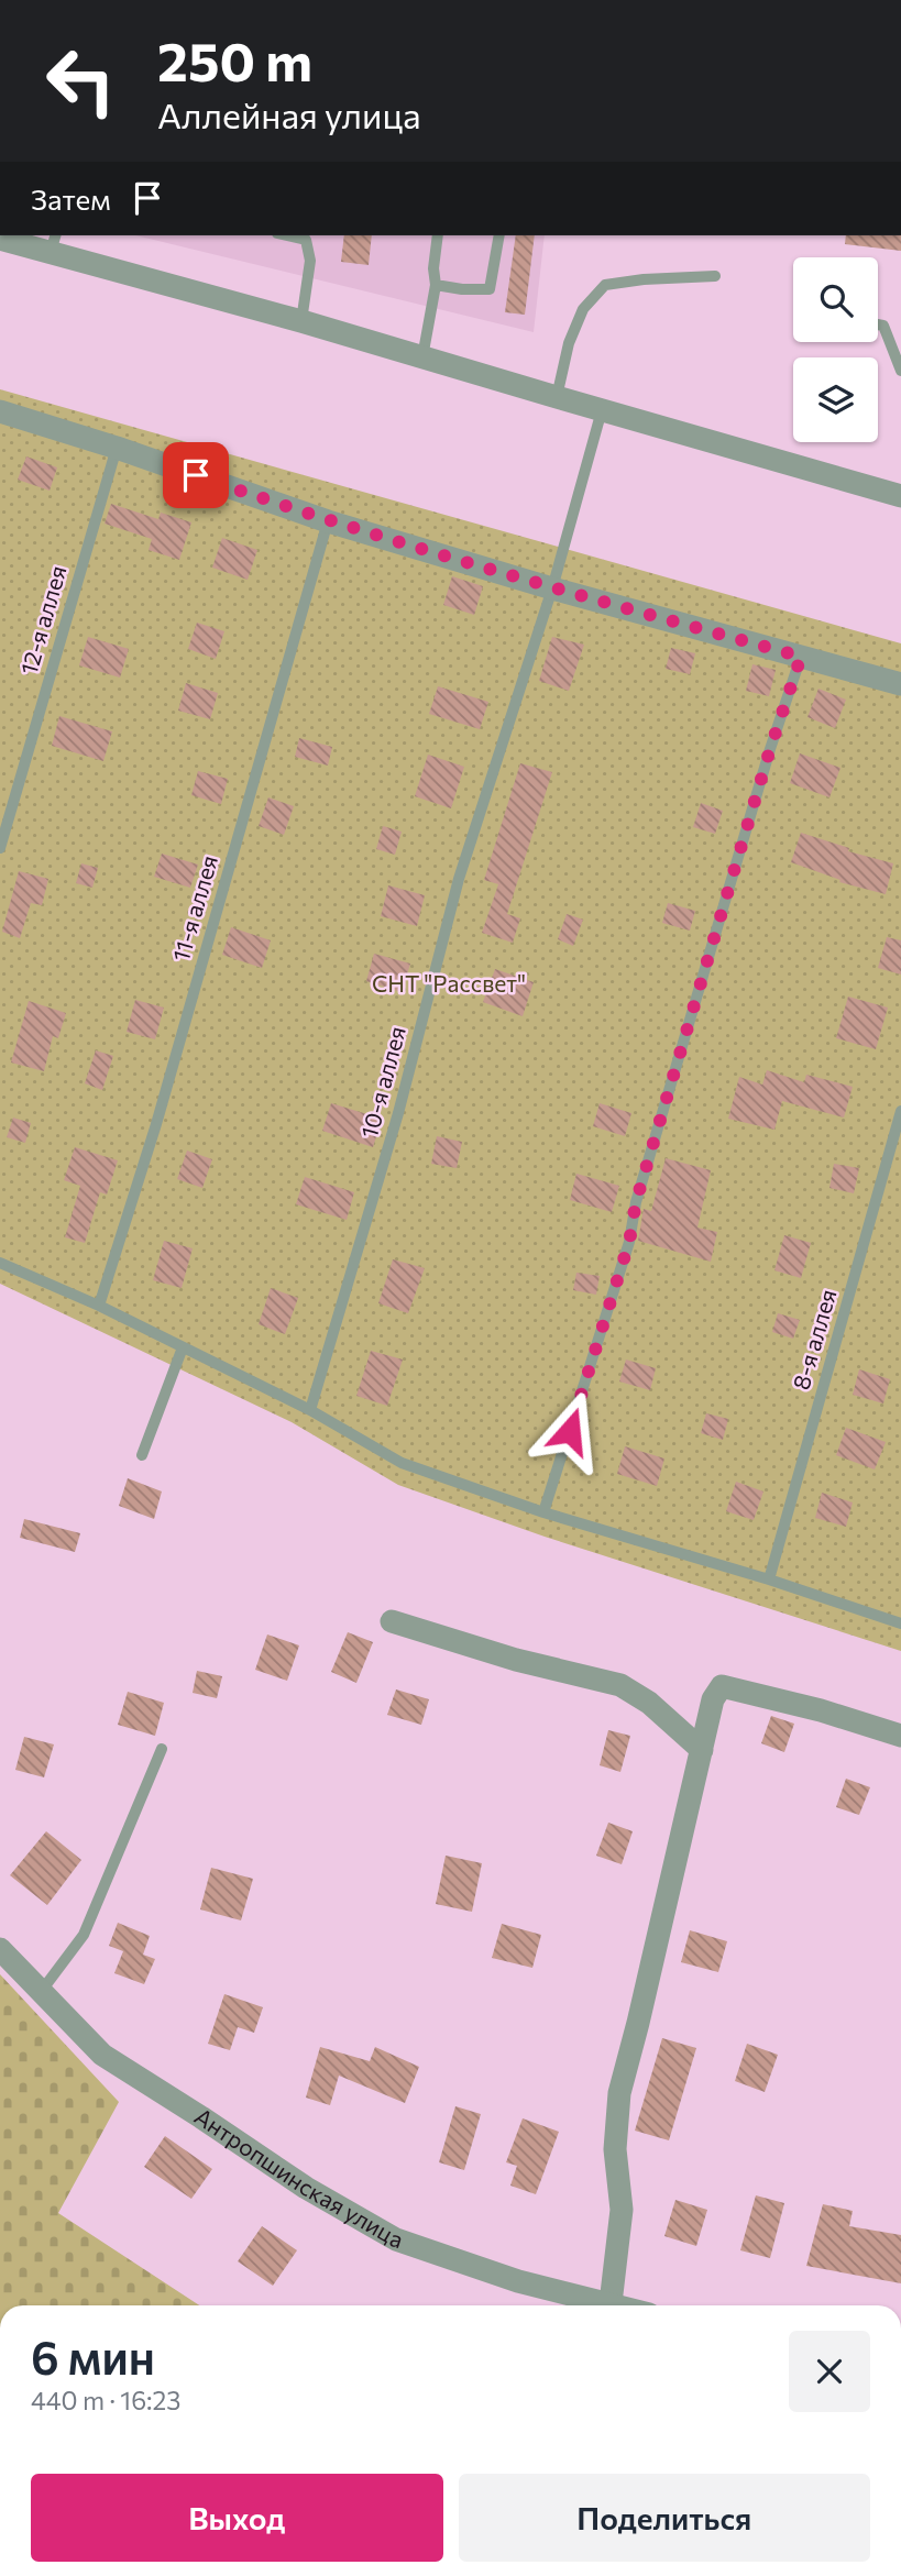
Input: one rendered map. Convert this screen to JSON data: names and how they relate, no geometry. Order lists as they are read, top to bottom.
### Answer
{
  "streets": {
    "street": ["Антропшинская улица"],
    "lane": [
      "12-я аллея",
      "11-я аллея",
      "10-я аллея",
      "8-я аллея"
    ]
  },
  "parks": ["СНТ \"Рассвет\""],
  "page": {
    "turn": ["250 m", "Аллейная улица"],
    "then": "Затем",
    "heading": ["6 мин", "440 m · 16:23"],
    "buttons": ["Выход", "Поделиться"]
  }
}
